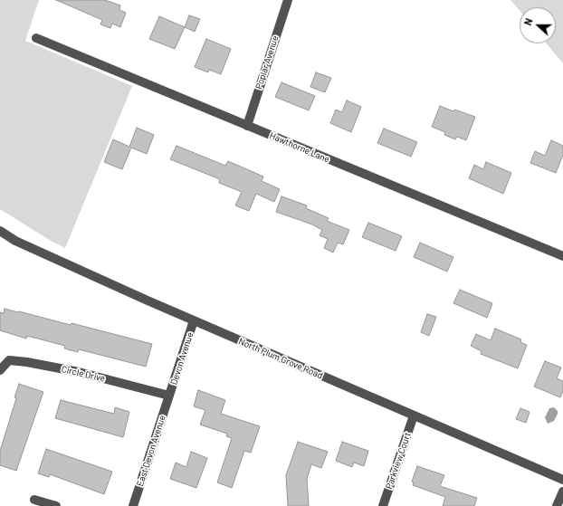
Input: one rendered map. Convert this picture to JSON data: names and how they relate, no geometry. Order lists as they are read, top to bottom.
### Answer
{
  "streets": {
    "street": [
      "Poplar Avenue",
      "Hawthorne Lane",
      "Devon Avenue",
      "North Plum Grove Road",
      "Circle Drive",
      "East Devon Avenue",
      "Parkview Court"
    ]
  },
  "crossings": [
    ["Poplar Avenue", "Hawthorne Lane"],
    ["Devon Avenue", "North Plum Grove Road"],
    ["Devon Avenue", "Circle Drive"],
    ["Devon Avenue", "East Devon Avenue"],
    ["North Plum Grove Road", "Parkview Court"],
    ["Circle Drive", "East Devon Avenue"]
  ],
  "north": "left"
}
